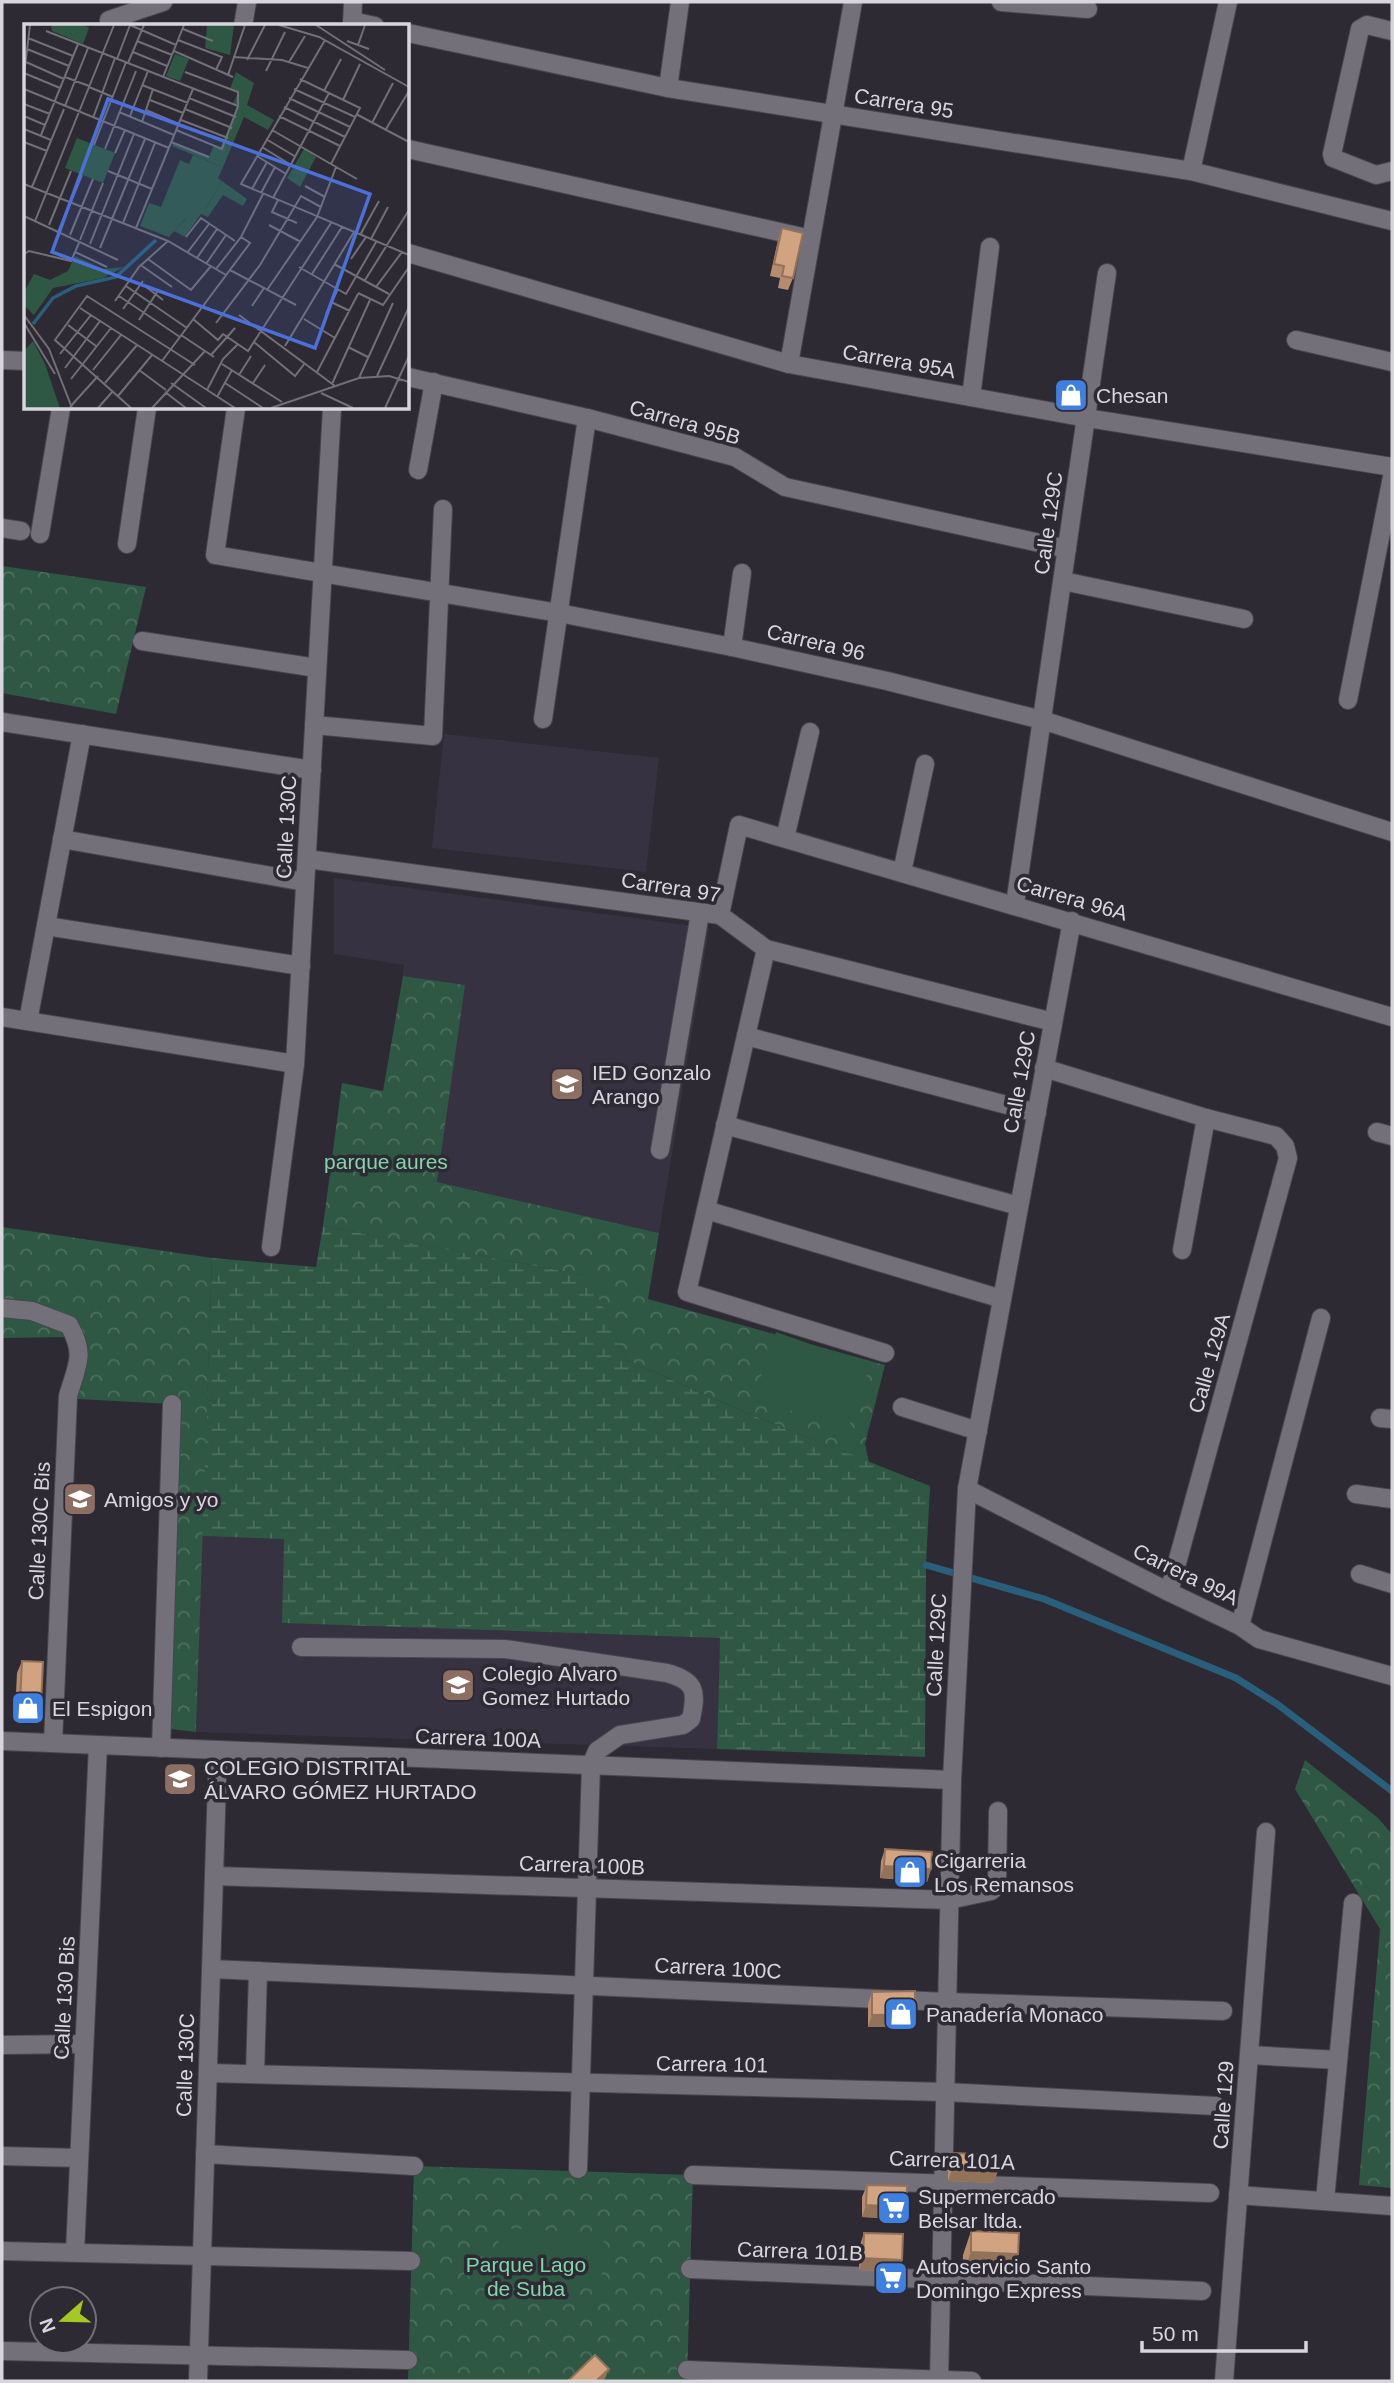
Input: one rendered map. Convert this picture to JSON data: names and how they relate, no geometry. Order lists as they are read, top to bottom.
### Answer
{
  "streets": {
    "street": [
      "Carrera 95",
      "Carrera 95A",
      "Carrera 95B",
      "Calle 129C",
      "Carrera 96",
      "Calle 130C",
      "Carrera 97",
      "Carrera 96A",
      "Calle 129A",
      "Calle 130C Bis",
      "Carrera 99A",
      "Carrera 100A",
      "Carrera 100B",
      "Carrera 100C",
      "Calle 130 Bis",
      "Carrera 101",
      "Calle 129",
      "Carrera 101A",
      "Carrera 101B"
    ]
  },
  "crossings": [
    ["Carrera 95A", "Calle 129C"],
    ["Carrera 95B", "Calle 129C"],
    ["Calle 129C", "Carrera 96"],
    ["Calle 129C", "Carrera 97"],
    ["Calle 129C", "Carrera 96A"],
    ["Calle 129C", "Carrera 99A"],
    ["Calle 129C", "Carrera 100A"],
    ["Calle 129C", "Carrera 100B"],
    ["Calle 129C", "Carrera 100C"],
    ["Calle 129C", "Carrera 101"],
    ["Calle 129C", "Carrera 101A"],
    ["Calle 129C", "Carrera 101B"],
    ["Carrera 96", "Calle 130C"],
    ["Calle 130C", "Carrera 97"],
    ["Calle 130C", "Carrera 100A"],
    ["Calle 130C", "Carrera 100B"],
    ["Calle 130C", "Carrera 100C"],
    ["Calle 130C", "Carrera 101"],
    ["Carrera 97", "Carrera 96A"],
    ["Calle 129A", "Carrera 99A"],
    ["Calle 130C Bis", "Carrera 100A"],
    ["Carrera 100A", "Calle 130 Bis"]
  ],
  "parks": ["parque aures", "Parque Lago de Suba"],
  "places": {
    "shop": [
      "Chesan",
      "El Espigon",
      "Cigarreria Los Remansos",
      "Panadería Monaco"
    ],
    "school or university": [
      "IED Gonzalo Arango",
      "Amigos y yo",
      "Colegio Alvaro Gomez Hurtado",
      "COLEGIO DISTRITAL ÁLVARO GÓMEZ HURTADO"
    ],
    "supermarket": ["Supermercado Belsar ltda.", "Autoservicio Santo Domingo Express"]
  },
  "scale_bar": "50 m",
  "north": "left"
}
